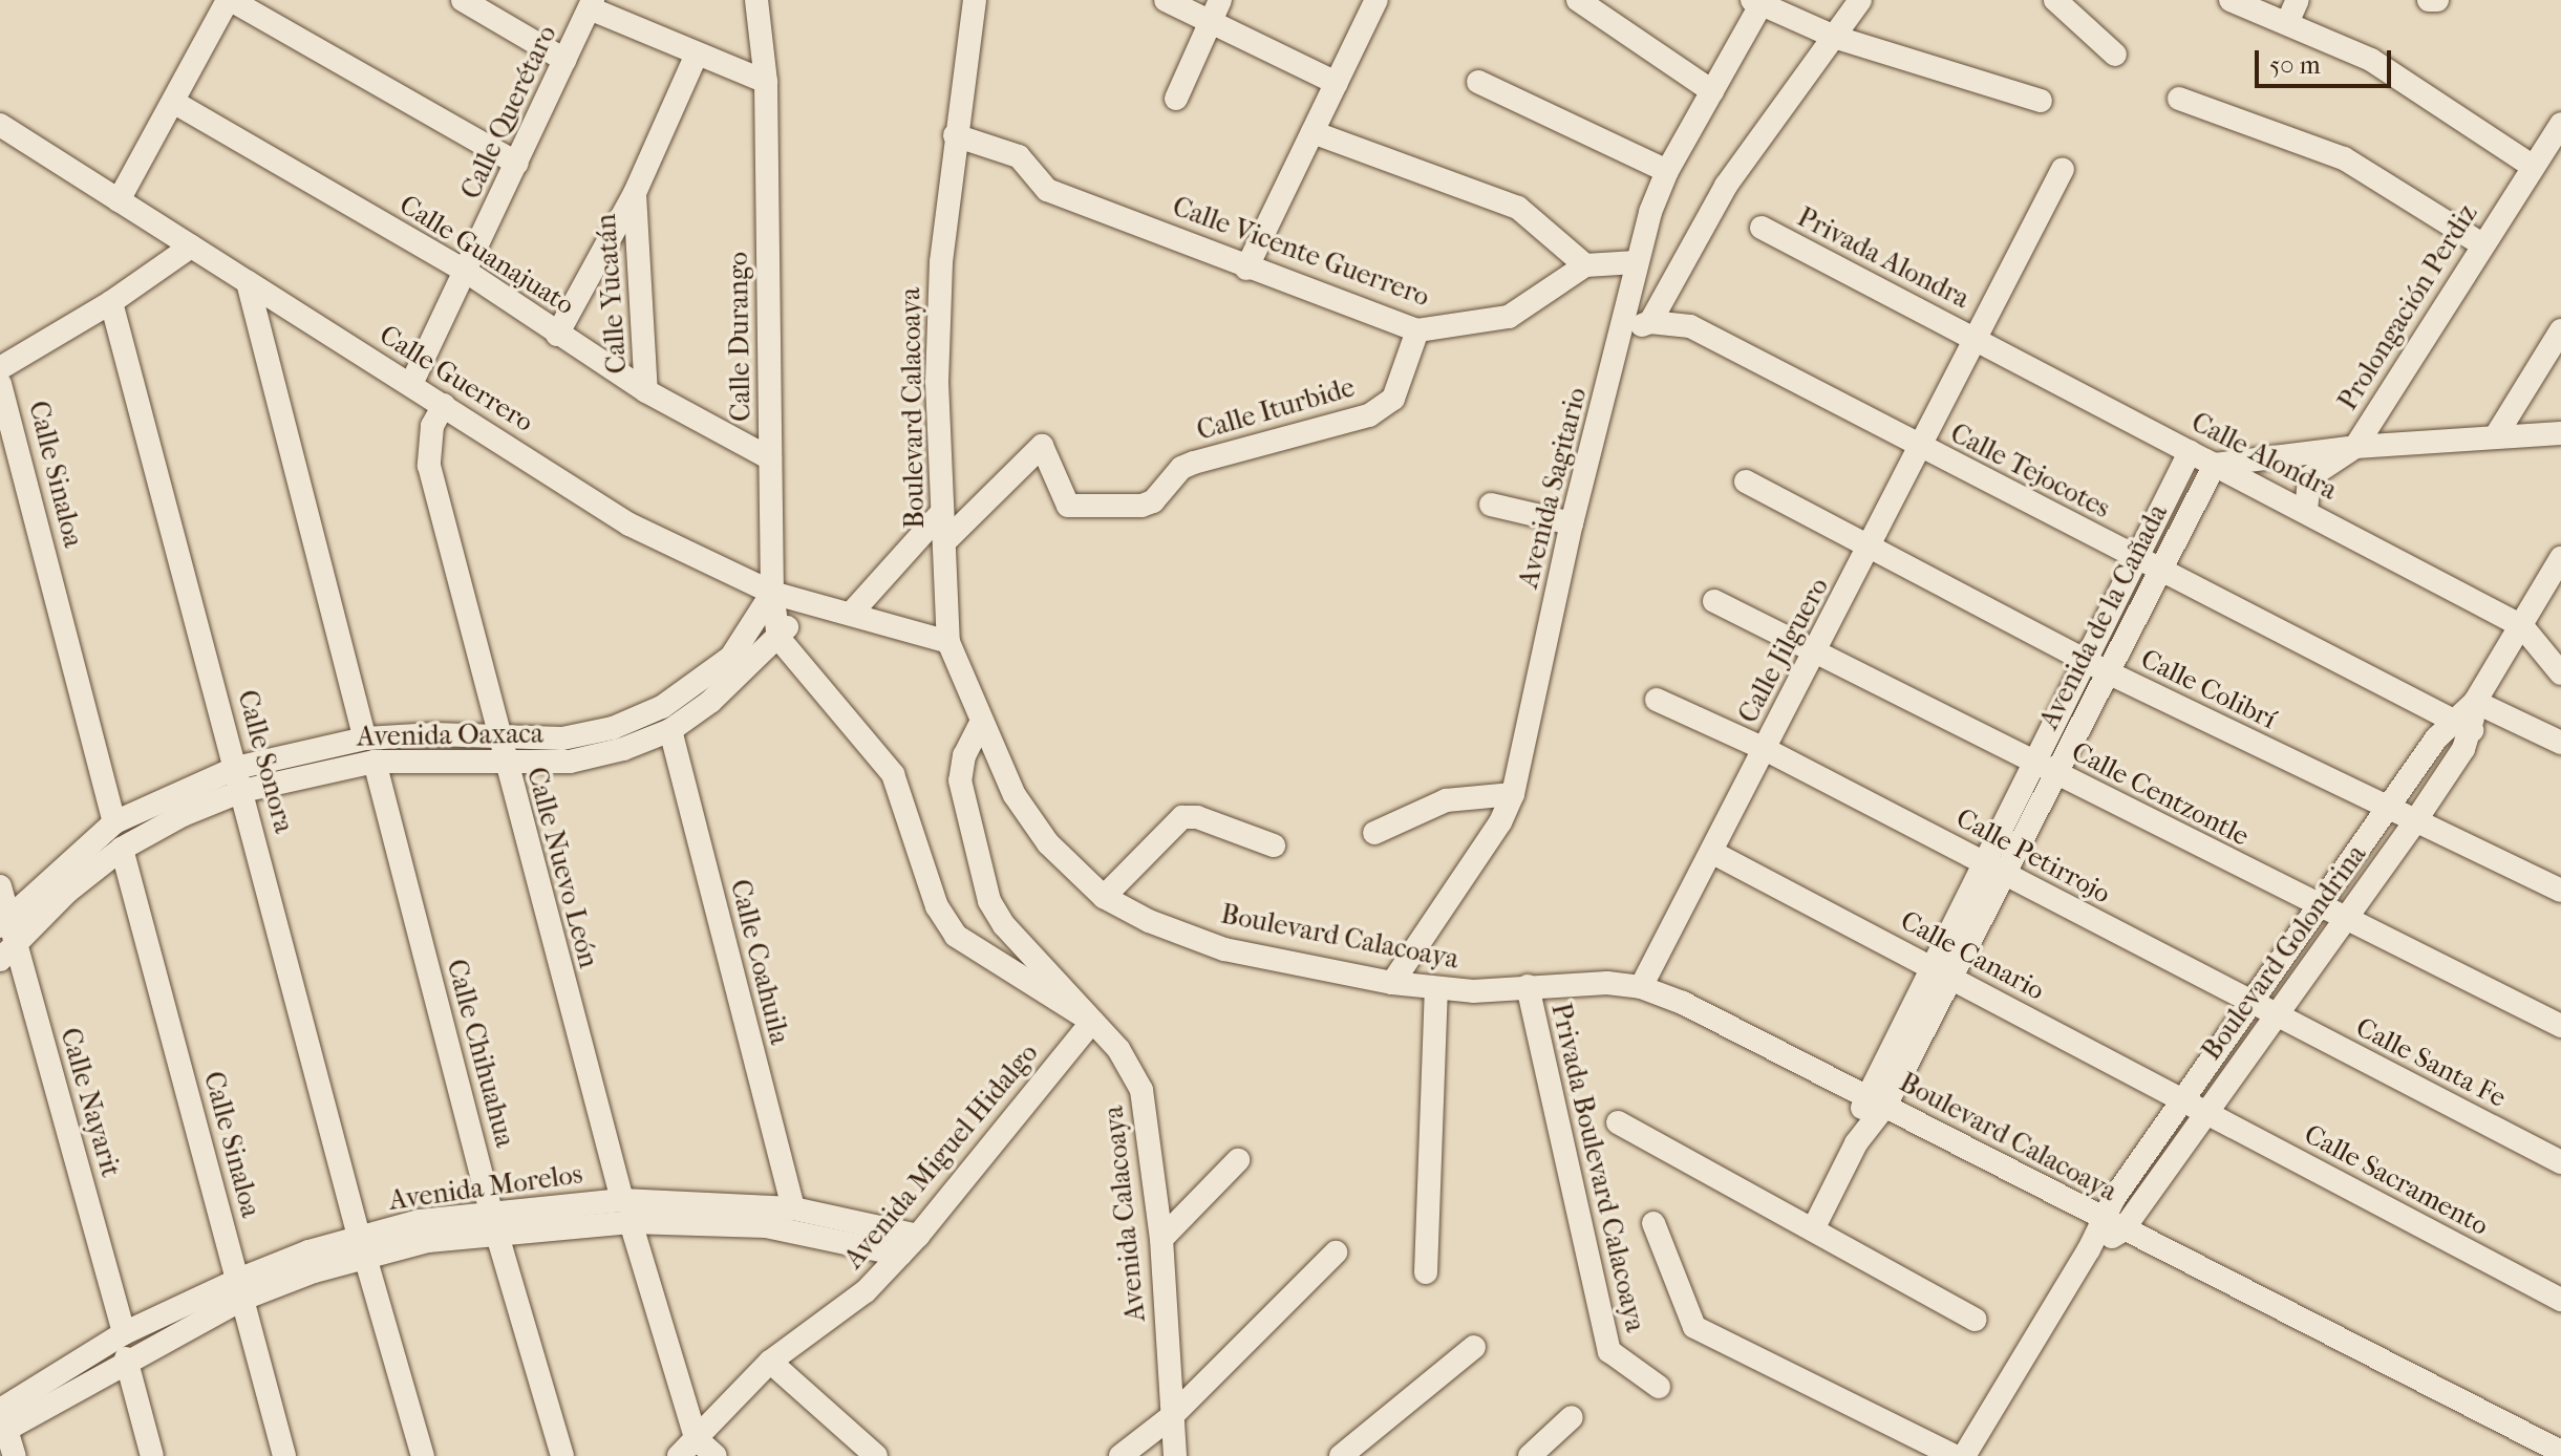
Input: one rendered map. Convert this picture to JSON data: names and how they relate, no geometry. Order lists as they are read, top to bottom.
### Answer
{
  "streets": {
    "street": [
      "Calle Querétaro",
      "Calle Vicente Guerrero",
      "Calle Guanajuato",
      "Privada Alondra",
      "Calle Yucatán",
      "Prolongación Perdiz",
      "Calle Durango",
      "Calle Guerrero",
      "Boulevard Calacoaya",
      "Calle Iturbide",
      "Calle Alondra",
      "Calle Tejocotes",
      "Calle Sinaloa",
      "Avenida Sagitario",
      "Avenida de la Cañada",
      "Calle Jilguero",
      "Calle Colibrí",
      "Avenida Oaxaca",
      "Calle Sonora",
      "Calle Centzontle",
      "Calle Petirrojo",
      "Calle Nuevo León",
      "Boulevard Golondrina",
      "Calle Canario",
      "Calle Coahuila",
      "Calle Chihuahua",
      "Calle Santa Fe",
      "Calle Nayarit",
      "Avenida Miguel Hidalgo",
      "Privada Boulevard Calacoaya",
      "Calle Sacramento",
      "Avenida Morelos",
      "Avenida Calacoaya"
    ]
  },
  "crossings": [
    ["Calle Querétaro", "Calle Guanajuato"],
    ["Calle Querétaro", "Calle Guerrero"],
    ["Calle Vicente Guerrero", "Boulevard Calacoaya"],
    ["Calle Vicente Guerrero", "Calle Iturbide"],
    ["Calle Guanajuato", "Calle Yucatán"],
    ["Calle Guanajuato", "Calle Durango"],
    ["Privada Alondra", "Calle Alondra"],
    ["Privada Alondra", "Calle Jilguero"],
    ["Prolongación Perdiz", "Calle Alondra"],
    ["Calle Durango", "Calle Guerrero"],
    ["Calle Durango", "Avenida Oaxaca"],
    ["Calle Guerrero", "Boulevard Calacoaya"],
    ["Calle Guerrero", "Avenida Oaxaca"],
    ["Calle Guerrero", "Calle Nuevo León"],
    ["Boulevard Calacoaya", "Calle Iturbide"],
    ["Boulevard Calacoaya", "Avenida Sagitario"],
    ["Boulevard Calacoaya", "Avenida de la Cañada"],
    ["Boulevard Calacoaya", "Calle Jilguero"],
    ["Boulevard Calacoaya", "Boulevard Golondrina"],
    ["Boulevard Calacoaya", "Privada Boulevard Calacoaya"],
    ["Boulevard Calacoaya", "Avenida Calacoaya"],
    ["Calle Alondra", "Avenida de la Cañada"],
    ["Calle Alondra", "Calle Jilguero"],
    ["Calle Alondra", "Boulevard Golondrina"],
    ["Calle Tejocotes", "Avenida de la Cañada"],
    ["Calle Tejocotes", "Calle Jilguero"],
    ["Calle Tejocotes", "Boulevard Golondrina"],
    ["Calle Sinaloa", "Avenida Oaxaca"],
    ["Calle Sinaloa", "Avenida Morelos"],
    ["Avenida de la Cañada", "Calle Colibrí"],
    ["Avenida de la Cañada", "Calle Centzontle"],
    ["Avenida de la Cañada", "Calle Petirrojo"],
    ["Avenida de la Cañada", "Calle Canario"],
    ["Calle Jilguero", "Calle Colibrí"],
    ["Calle Jilguero", "Calle Centzontle"],
    ["Calle Jilguero", "Calle Petirrojo"],
    ["Calle Jilguero", "Calle Canario"],
    ["Calle Colibrí", "Boulevard Golondrina"],
    ["Avenida Oaxaca", "Calle Sonora"],
    ["Avenida Oaxaca", "Calle Nuevo León"],
    ["Avenida Oaxaca", "Calle Coahuila"],
    ["Avenida Oaxaca", "Calle Chihuahua"],
    ["Avenida Oaxaca", "Calle Nayarit"],
    ["Calle Sonora", "Avenida Morelos"],
    ["Calle Centzontle", "Boulevard Golondrina"],
    ["Calle Petirrojo", "Boulevard Golondrina"],
    ["Calle Petirrojo", "Calle Santa Fe"],
    ["Calle Nuevo León", "Avenida Miguel Hidalgo"],
    ["Calle Nuevo León", "Avenida Morelos"],
    ["Boulevard Golondrina", "Calle Canario"],
    ["Boulevard Golondrina", "Calle Santa Fe"],
    ["Boulevard Golondrina", "Calle Sacramento"],
    ["Calle Canario", "Calle Sacramento"],
    ["Calle Coahuila", "Avenida Morelos"],
    ["Calle Chihuahua", "Avenida Morelos"],
    ["Calle Nayarit", "Avenida Morelos"],
    ["Avenida Miguel Hidalgo", "Avenida Morelos"],
    ["Avenida Miguel Hidalgo", "Avenida Calacoaya"]
  ],
  "scale_bar": "50 m"
}
